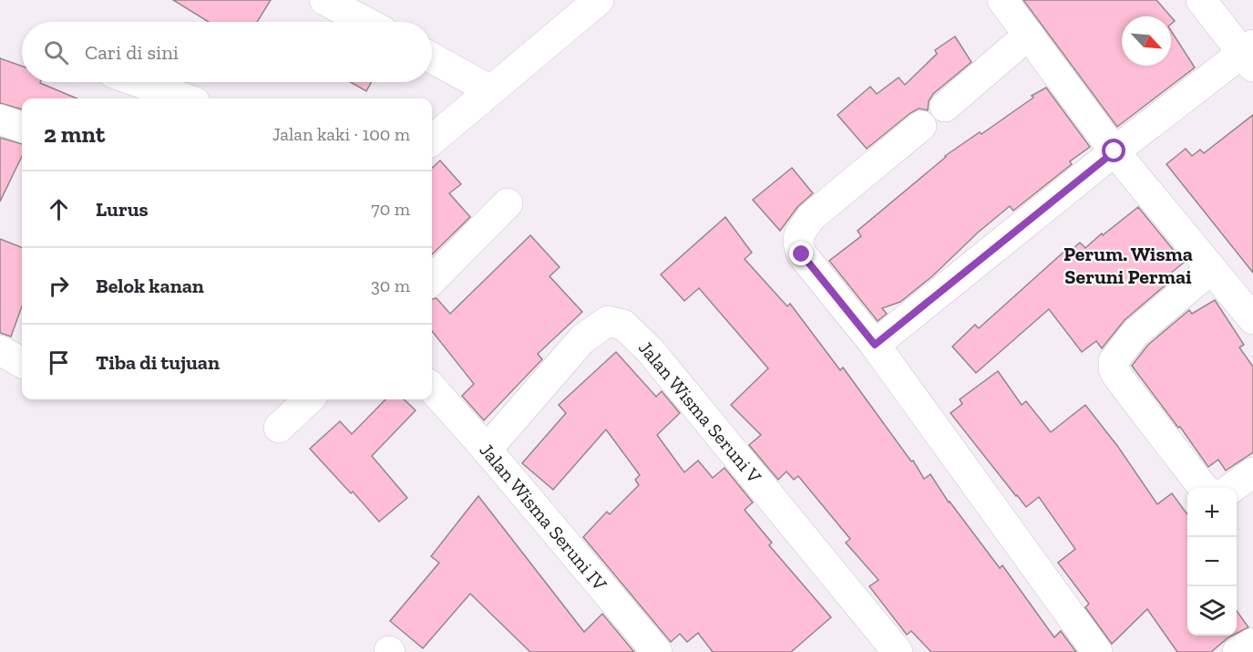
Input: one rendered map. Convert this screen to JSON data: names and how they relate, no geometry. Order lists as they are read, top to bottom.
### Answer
{
  "streets": {
    "street": ["Jalan Wisma Seruni V", "Jalan Wisma Seruni IV"]
  },
  "crossings": [
    ["Jalan Wisma Seruni V", "Jalan Wisma Seruni IV"]
  ],
  "districts": ["Perum. Wisma Seruni Permai"],
  "north": "bottom right",
  "page": {
    "search": "Cari di sini",
    "heading": ["2 mnt", "Jalan kaki · 100 m"],
    "list": [
      ["Lurus", "70 m"],
      ["Belok kanan", "30 m"],
      "Tiba di tujuan"
    ],
    "map_buttons": ["+", "−"]
  }
}
